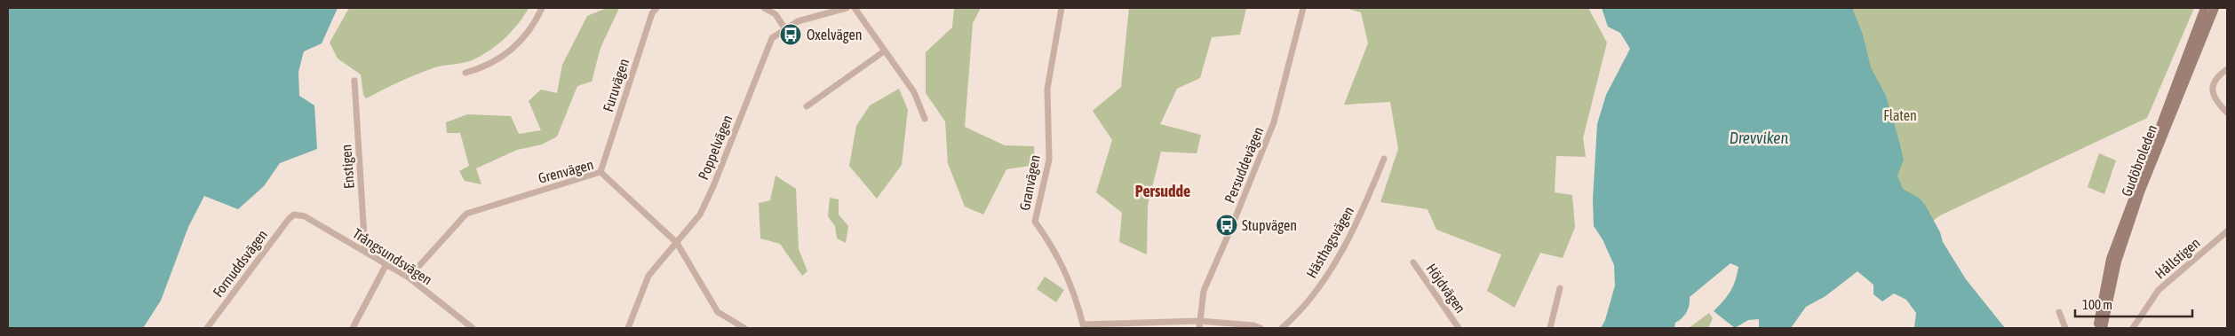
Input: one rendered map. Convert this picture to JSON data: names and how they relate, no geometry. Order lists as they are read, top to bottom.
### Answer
{
  "streets": {
    "main road": ["Gudöbroleden"],
    "street": [
      "Furuvägen",
      "Poppelvägen",
      "Persuddevägen",
      "Enstigen",
      "Grenvägen",
      "Granvägen",
      "Hästhagsvägen",
      "Trångsundsvägen",
      "Hållstigen",
      "Fornuddsvägen",
      "Höjdvägen"
    ]
  },
  "crossings": [
    ["Furuvägen", "Grenvägen"],
    ["Poppelvägen", "Grenvägen"],
    ["Enstigen", "Trångsundsvägen"],
    ["Grenvägen", "Trångsundsvägen"],
    ["Trångsundsvägen", "Fornuddsvägen"]
  ],
  "districts": ["Persudde"],
  "water": ["Drevviken"],
  "parks": ["Flaten"],
  "places": {
    "bus stop": ["Oxelvägen", "Stupvägen"]
  },
  "scale_bar": "100 m"
}
